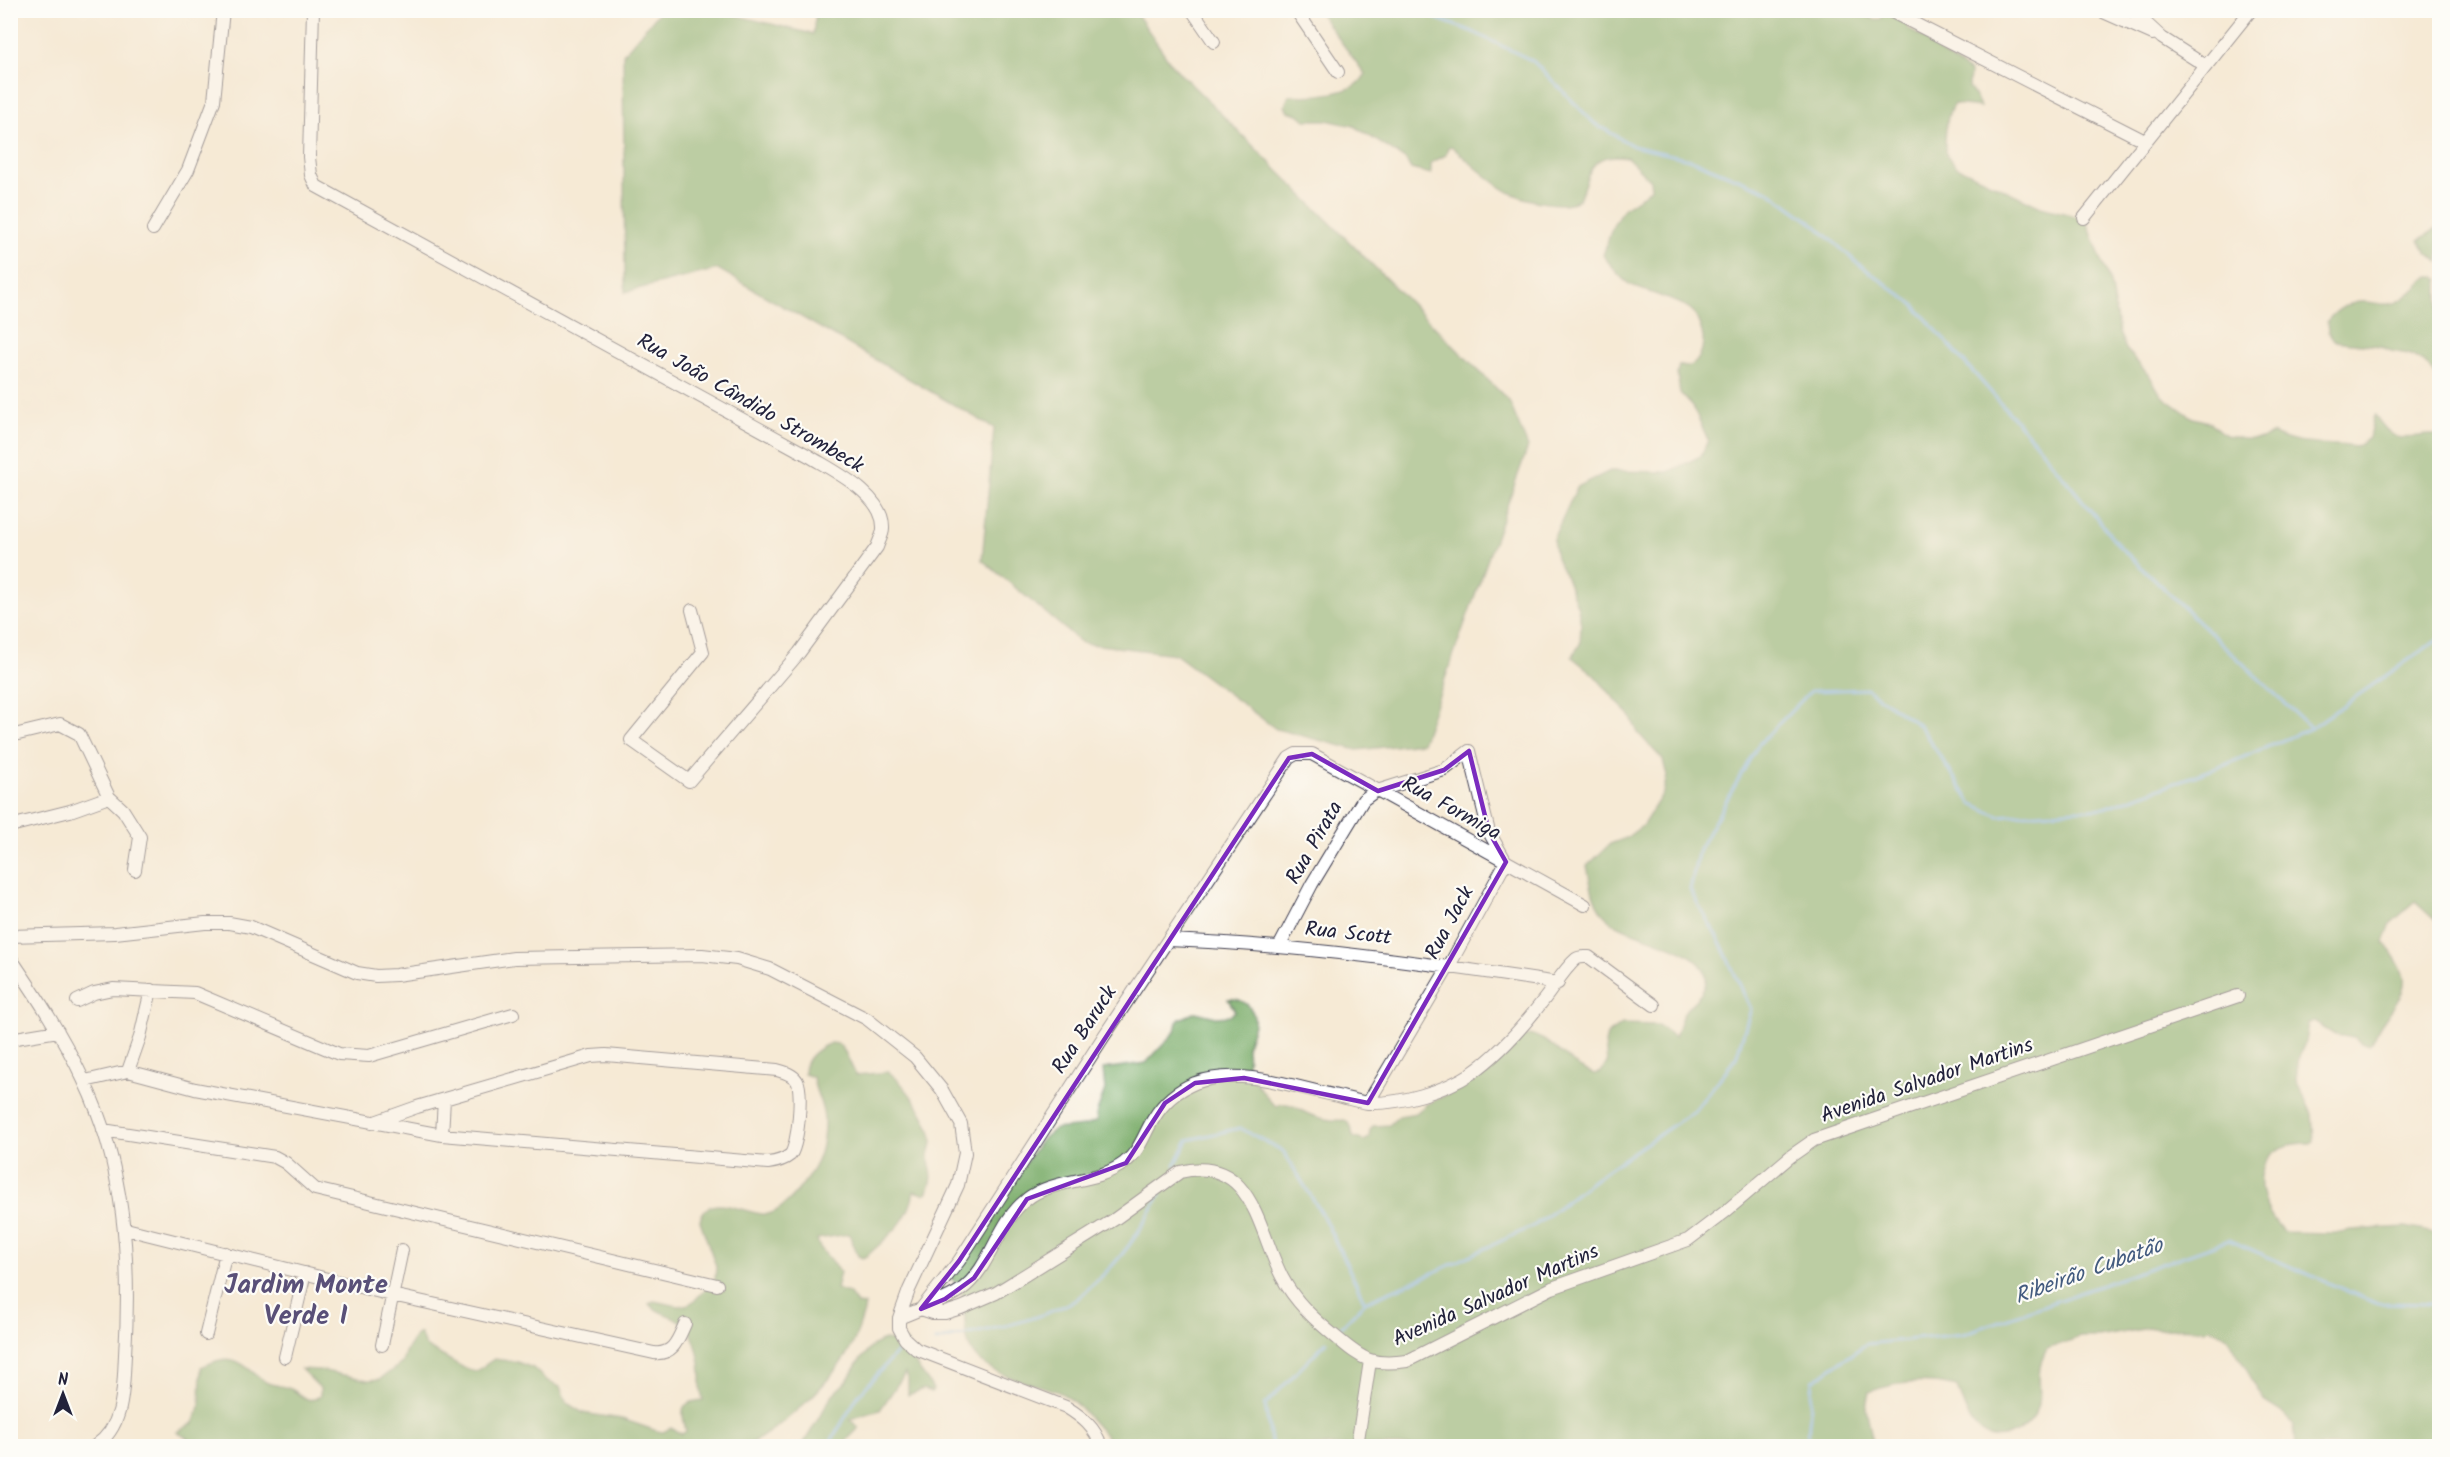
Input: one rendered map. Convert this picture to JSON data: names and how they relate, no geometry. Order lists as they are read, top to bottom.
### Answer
{
  "streets": {
    "street": [
      "Rua João Cândido Strombeck",
      "Rua Formiga",
      "Rua Pirata",
      "Rua Jack",
      "Rua Scott",
      "Rua Baruck",
      "Avenida Salvador Martins"
    ]
  },
  "crossings": [
    ["Rua Formiga", "Rua Pirata"],
    ["Rua Formiga", "Rua Jack"],
    ["Rua Formiga", "Rua Baruck"],
    ["Rua Pirata", "Rua Jack"],
    ["Rua Pirata", "Rua Scott"],
    ["Rua Jack", "Rua Scott"],
    ["Rua Scott", "Rua Baruck"],
    ["Rua Baruck", "Avenida Salvador Martins"]
  ],
  "districts": ["Jardim Monte Verde I"],
  "water": ["Ribeirão Cubatão"],
  "north": "top"
}
